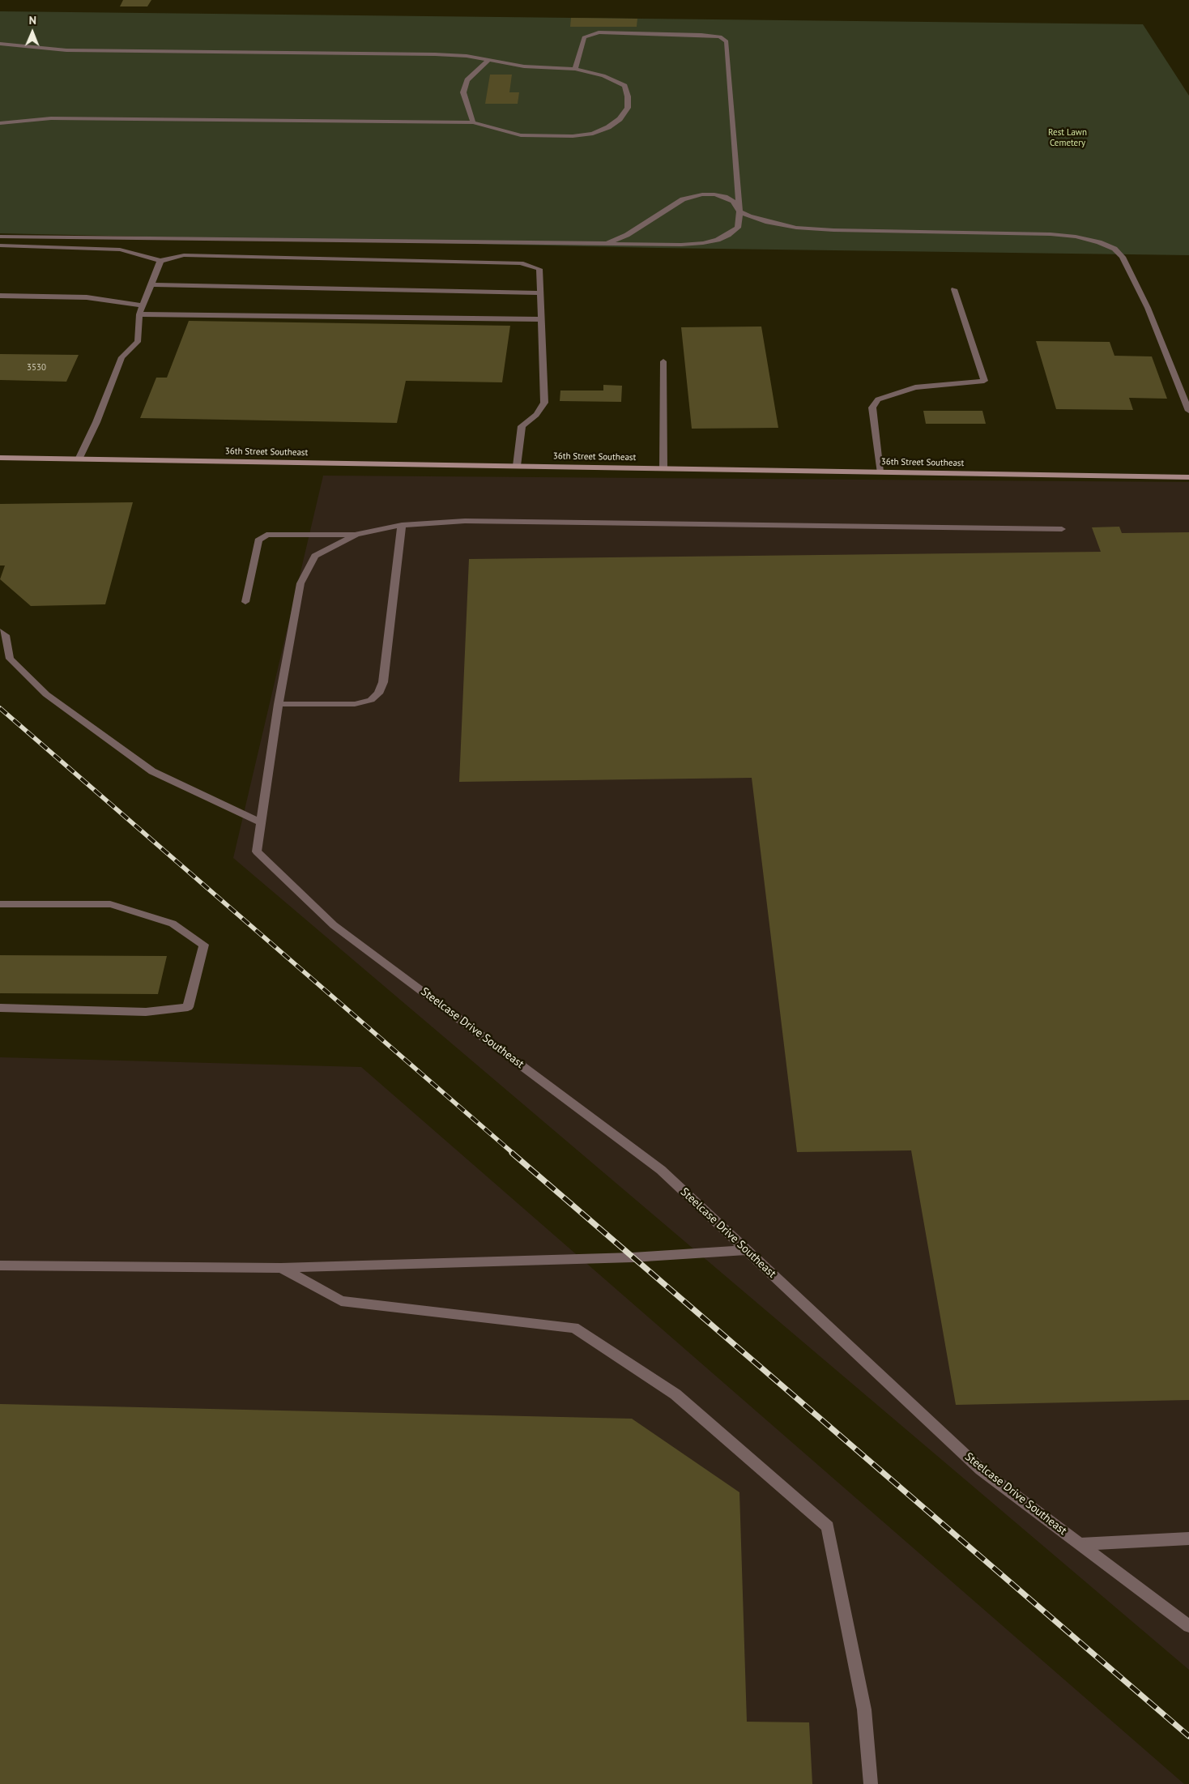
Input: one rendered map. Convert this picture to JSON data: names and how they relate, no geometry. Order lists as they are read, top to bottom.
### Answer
{
  "streets": {
    "street": ["36th Street Southeast", "Steelcase Drive Southeast"]
  },
  "parks": ["Rest Lawn Cemetery"],
  "house_numbers": ["3530"],
  "north": "top"
}
